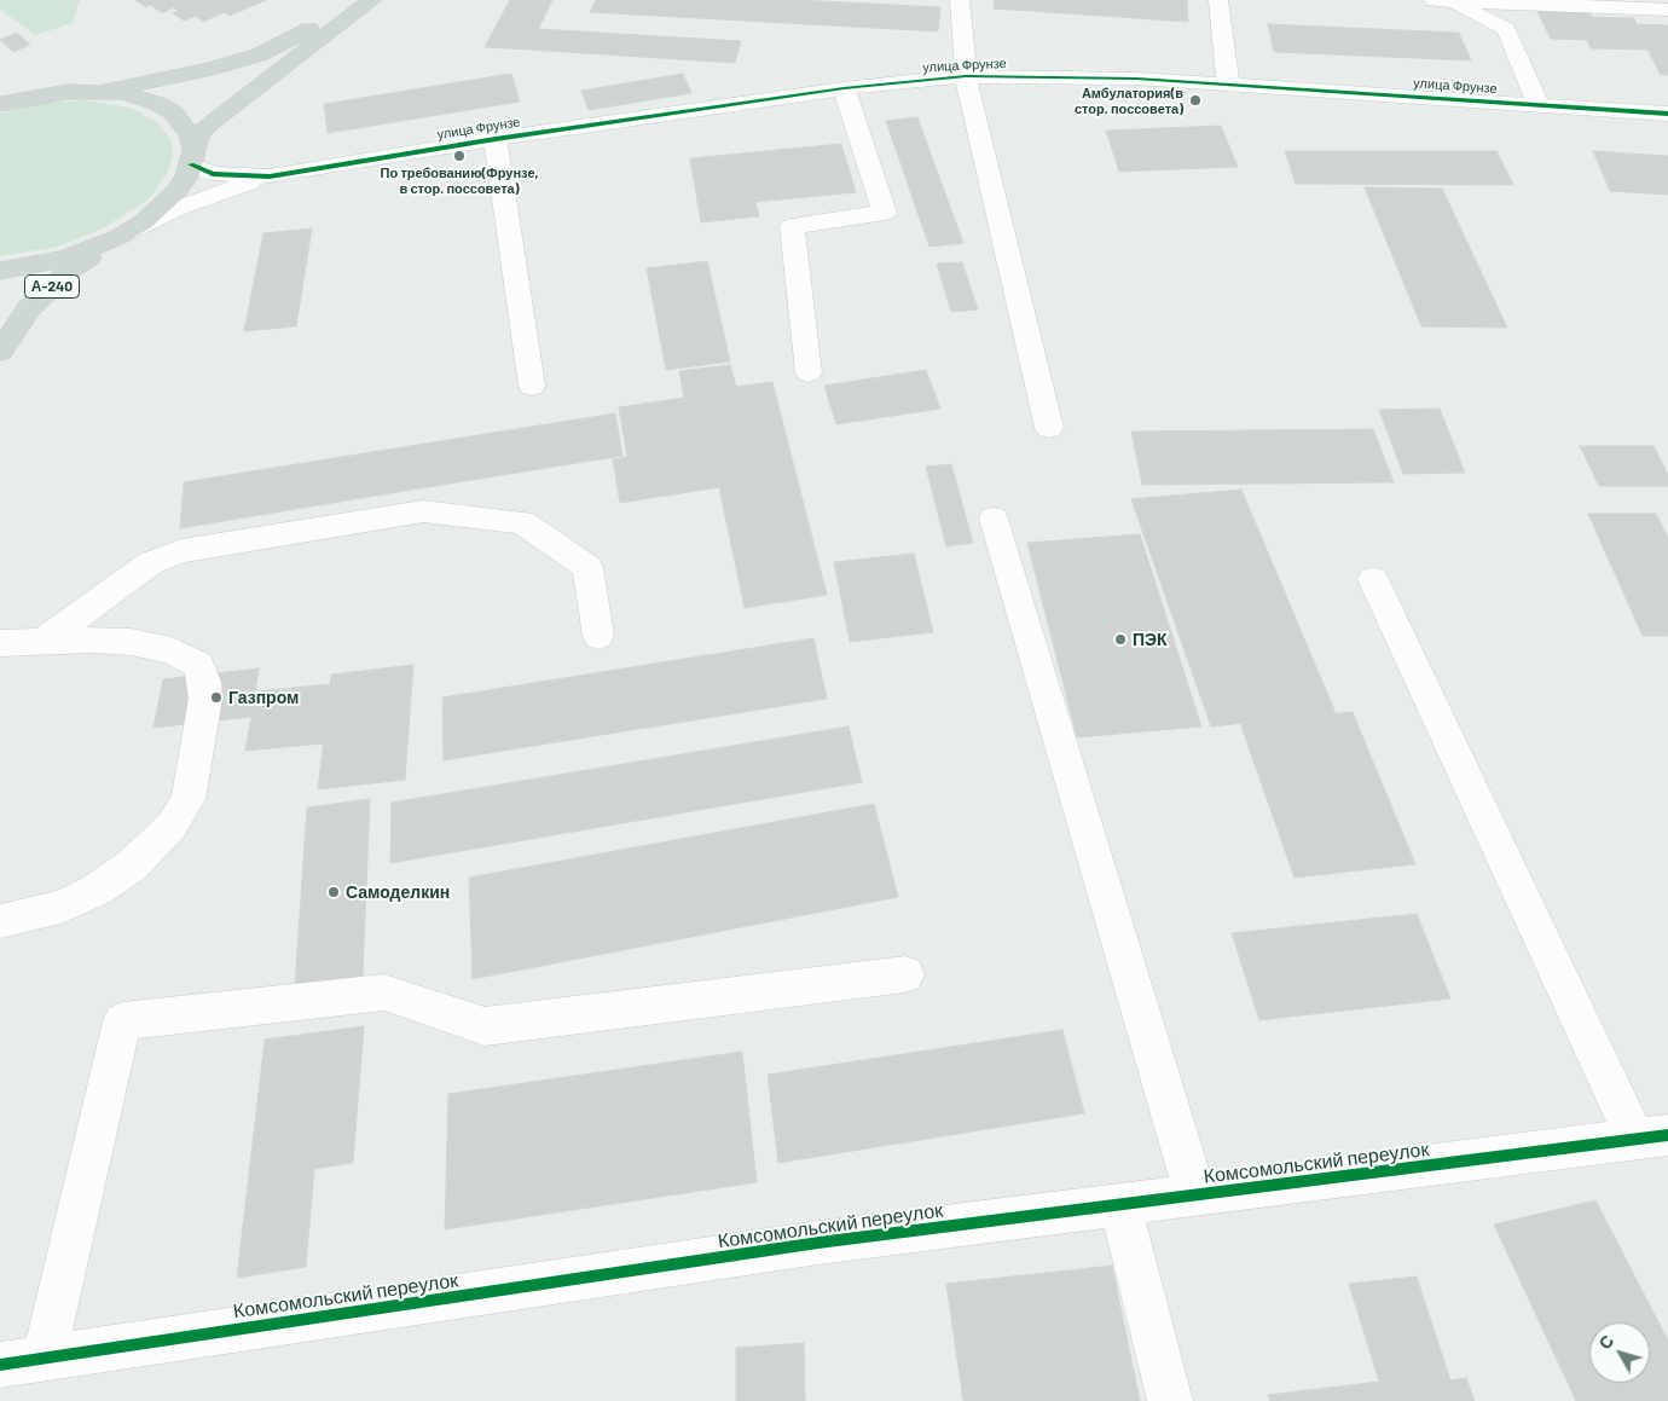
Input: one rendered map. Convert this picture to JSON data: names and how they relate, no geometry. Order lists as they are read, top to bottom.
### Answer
{
  "streets": {
    "main road": ["А-240"],
    "street": ["улица Фрунзе", "Комсомольский переулок"]
  },
  "places": [
    "Амбулатория(в стор. поссовета)",
    "По требованию(Фрунзе, в стор. поссовета)",
    "ПЭК",
    "Газпром",
    "Самоделкин"
  ],
  "north": "top left"
}
